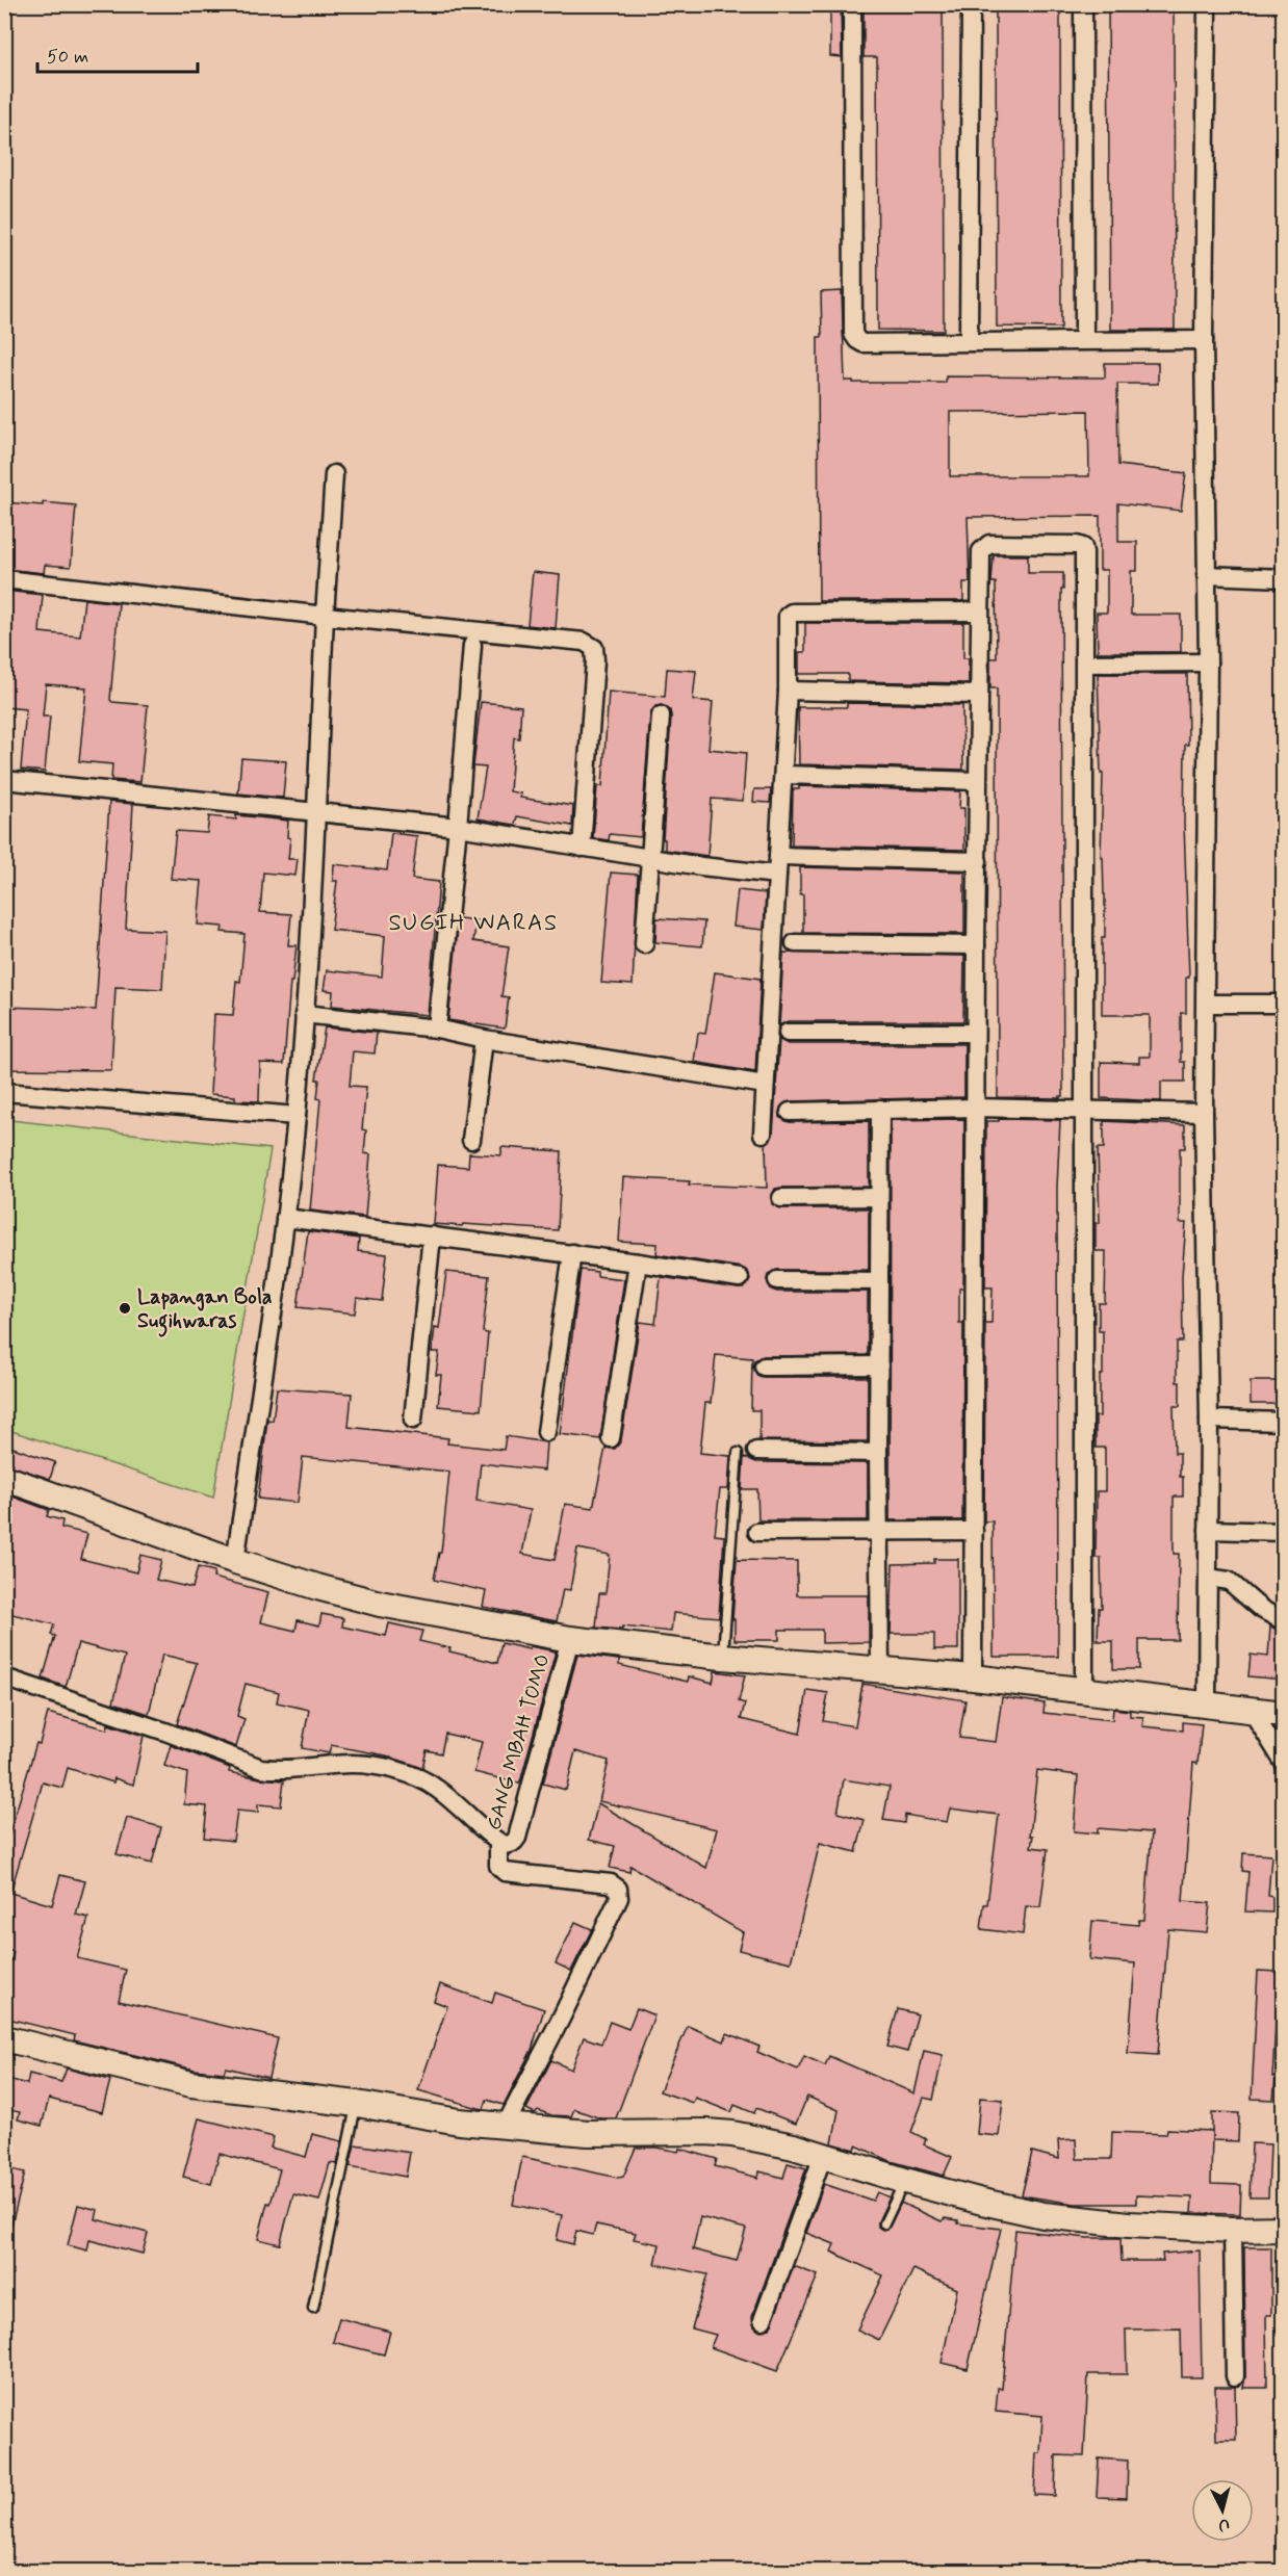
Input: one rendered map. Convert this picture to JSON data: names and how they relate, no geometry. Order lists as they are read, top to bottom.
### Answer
{
  "streets": {
    "street": ["GANG MBAH TOMO"]
  },
  "districts": ["SUGIH WARAS"],
  "places": ["Lapangan Bola Sugihwaras"],
  "scale_bar": "50 m",
  "north": "bottom"
}
